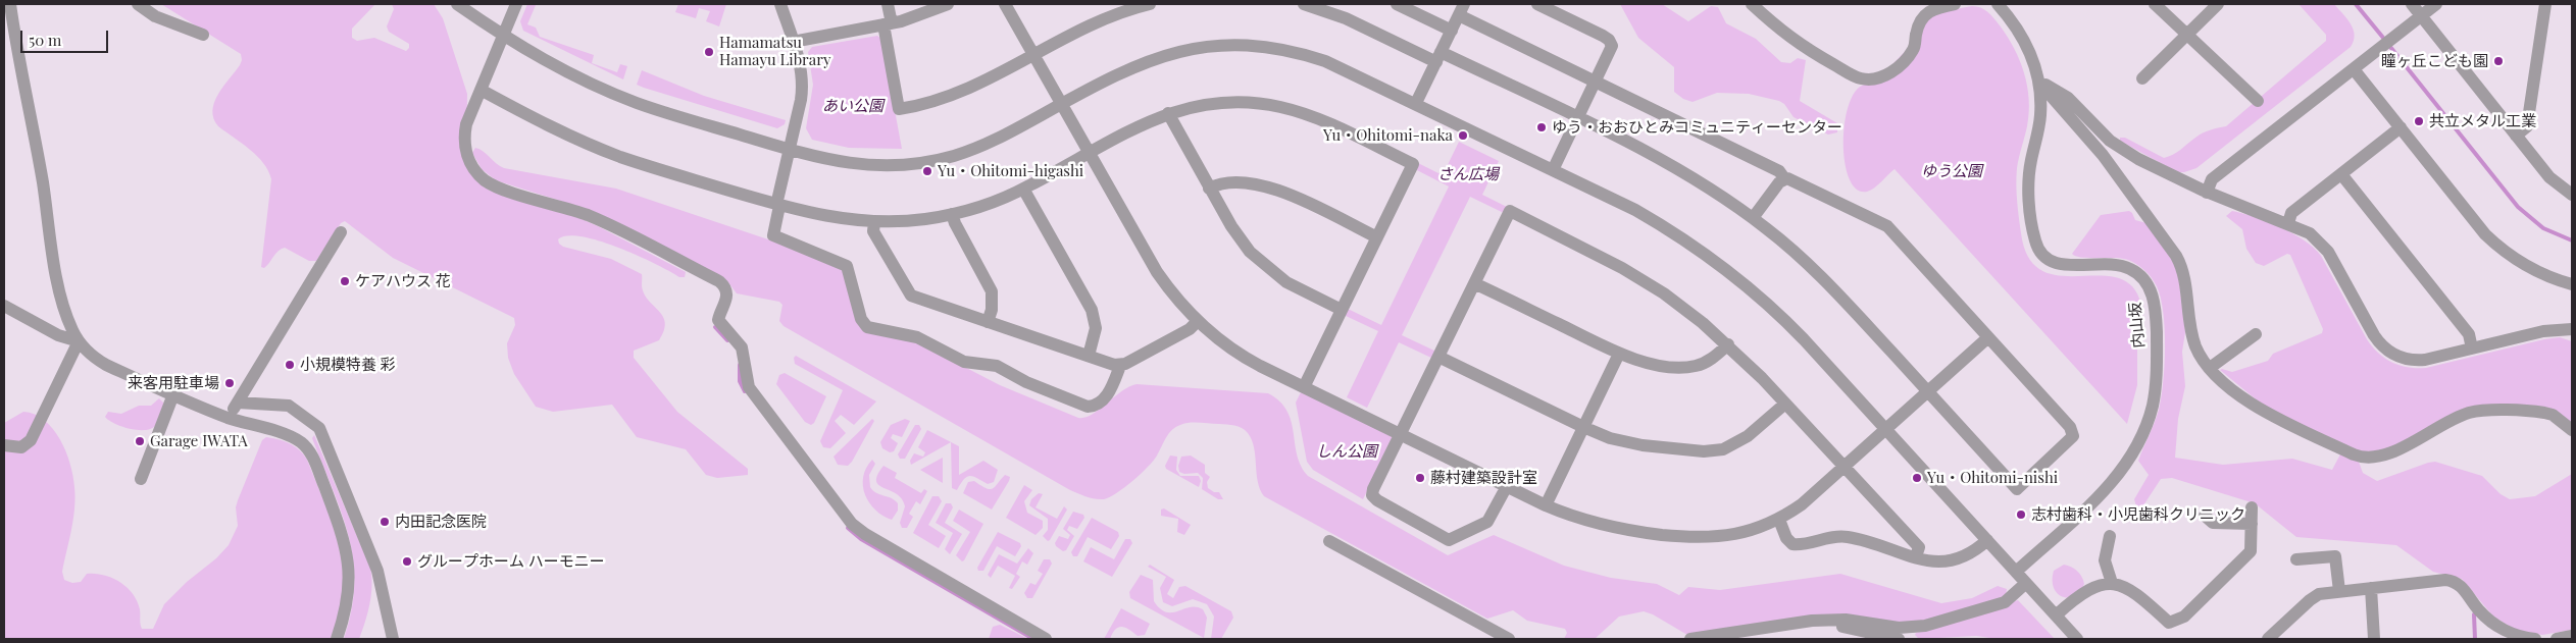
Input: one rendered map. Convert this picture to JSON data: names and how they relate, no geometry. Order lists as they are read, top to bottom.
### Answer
{
  "streets": {
    "street": ["内山坂"]
  },
  "parks": [
    "あい公園",
    "ゆう公園",
    "さん広場",
    "しん公園"
  ],
  "places": [
    "Hamamatsu Hamayu Library",
    "瞳ヶ丘こども園",
    "共立メタル工業",
    "ゆう・おおひとみコミュニティーセンター",
    "Yu・Ohitomi-naka",
    "Yu・Ohitomi-higashi",
    "ケアハウス 花",
    "小規模特養 彩",
    "来客用駐車場",
    "Garage IWATA",
    "藤村建築設計室",
    "Yu・Ohitomi-nishi",
    "志村歯科・小児歯科クリニック",
    "内田記念医院",
    "グループホーム ハーモニー"
  ],
  "scale_bar": "50 m"
}
